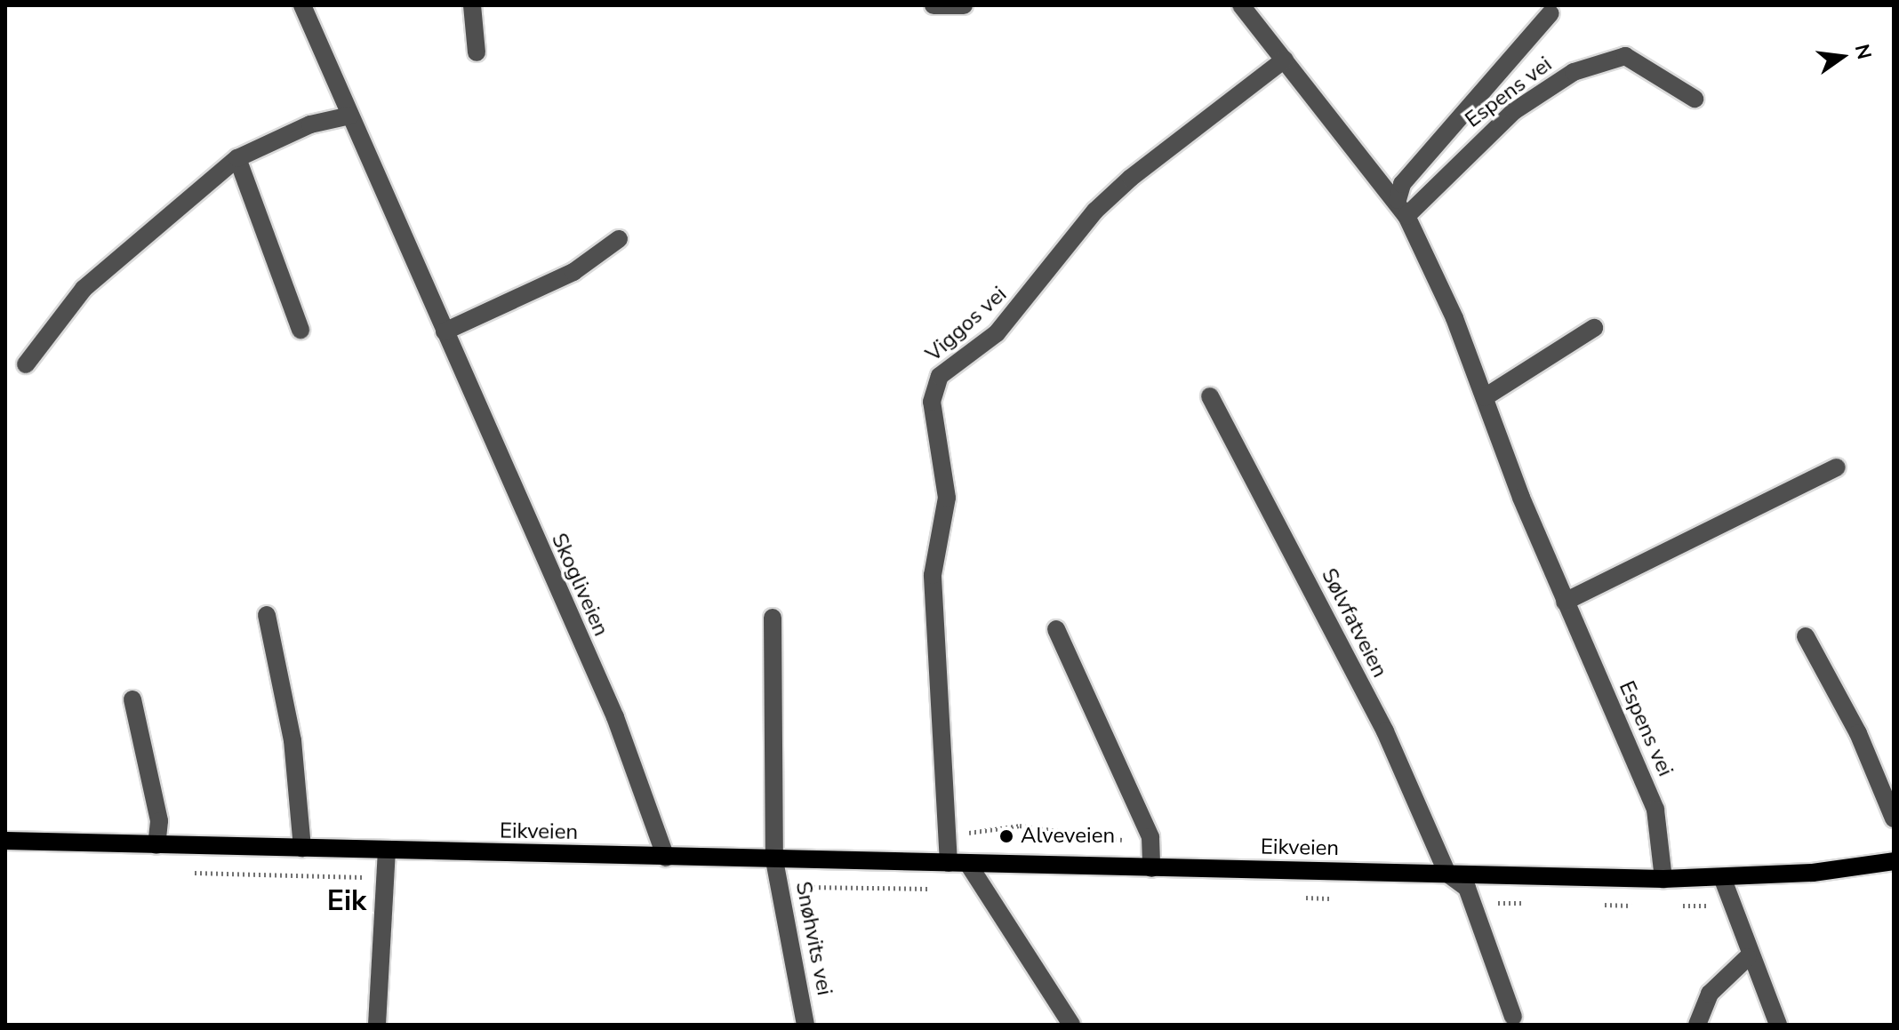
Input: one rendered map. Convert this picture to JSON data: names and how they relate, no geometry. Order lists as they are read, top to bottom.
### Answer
{
  "streets": {
    "main road": ["Eikveien"],
    "street": [
      "Espens vei",
      "Viggos vei",
      "Skogliveien",
      "Sølvfatveien",
      "Snøhvits vei"
    ]
  },
  "crossings": [
    ["Espens vei", "Viggos vei"],
    ["Espens vei", "Eikveien"],
    ["Viggos vei", "Eikveien"],
    ["Skogliveien", "Eikveien"],
    ["Sølvfatveien", "Eikveien"],
    ["Eikveien", "Snøhvits vei"]
  ],
  "districts": ["Eik"],
  "places": ["Alveveien"],
  "north": "right"
}
